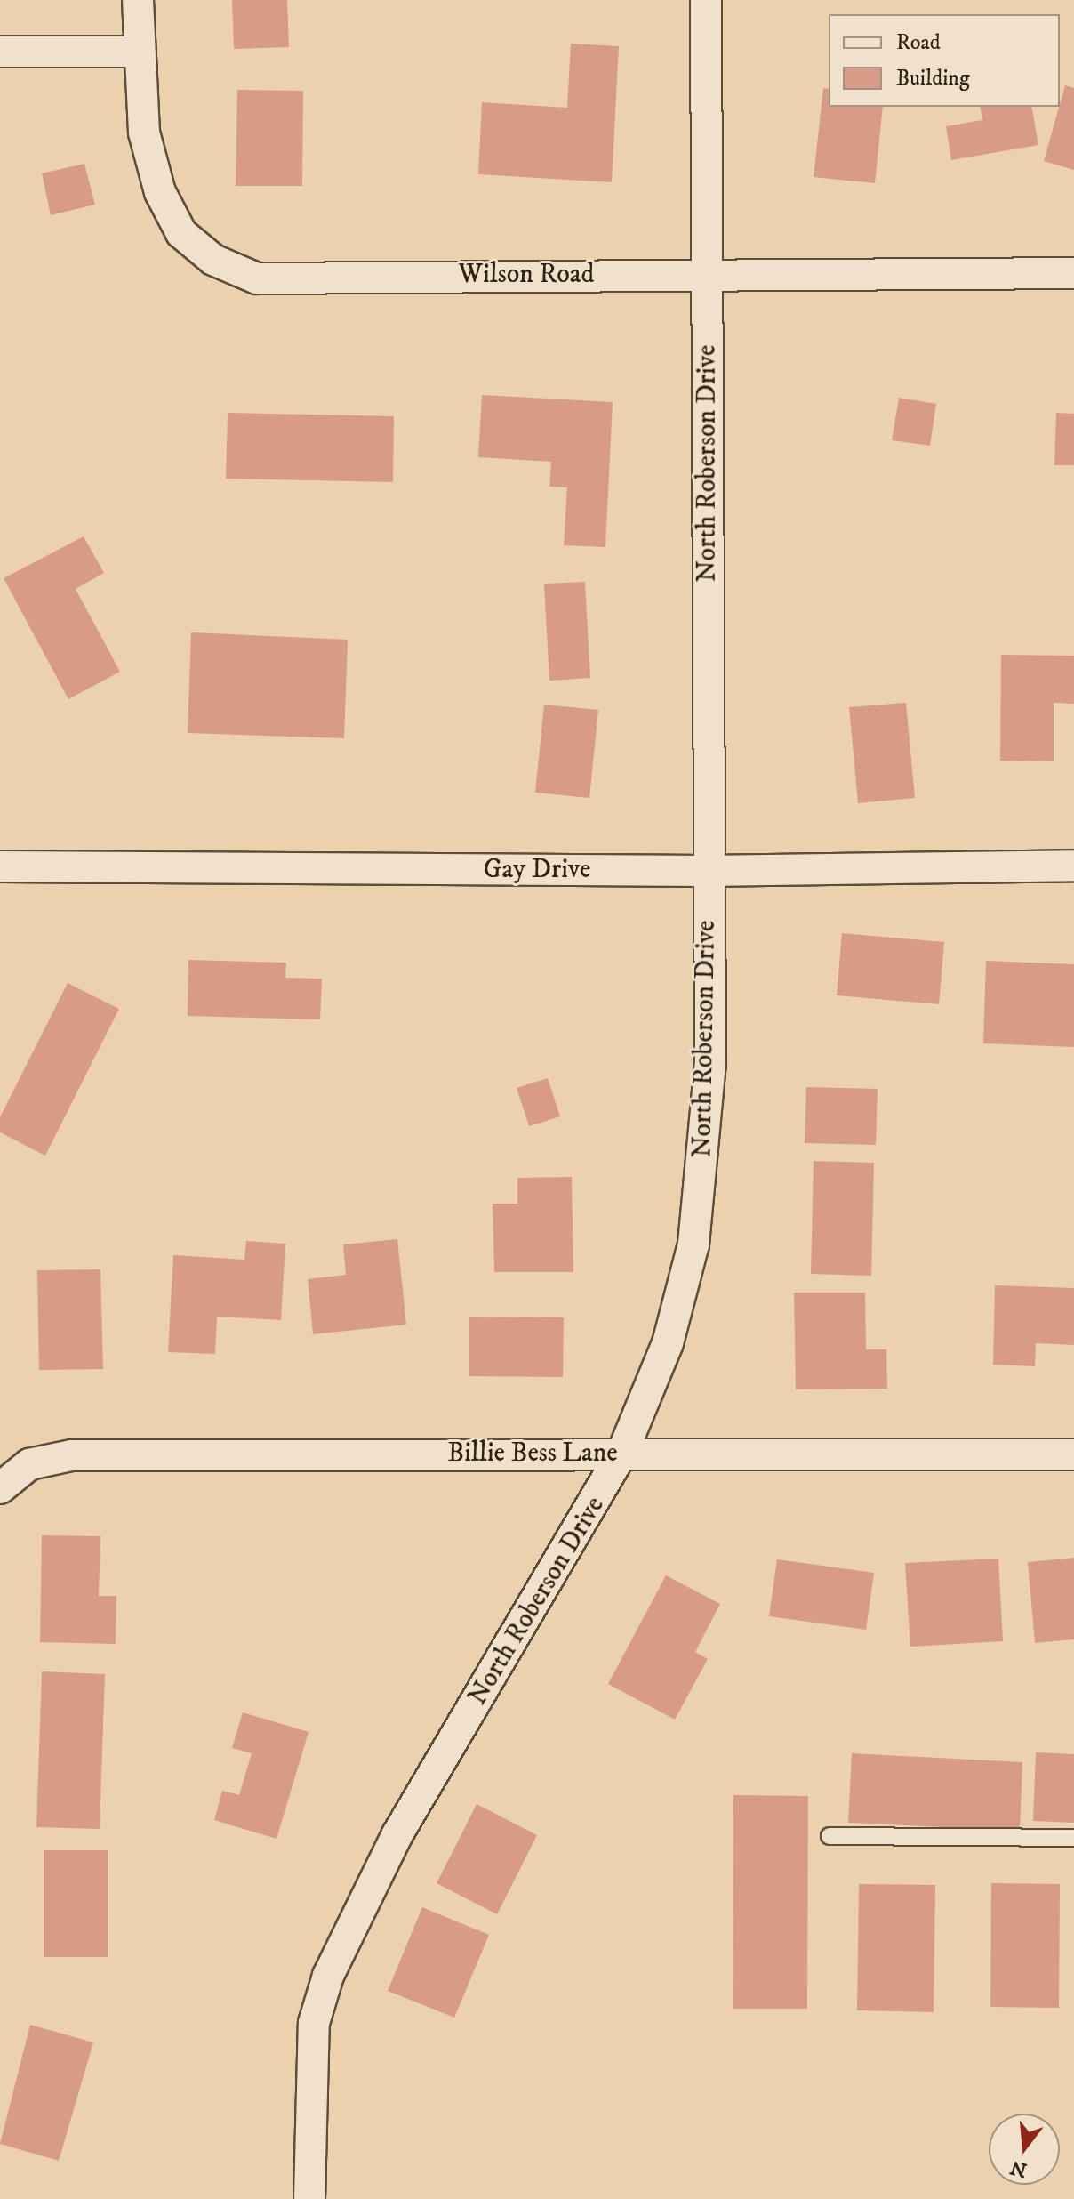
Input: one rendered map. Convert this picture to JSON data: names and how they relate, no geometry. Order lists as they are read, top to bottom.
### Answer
{
  "streets": {
    "street": [
      "Wilson Road",
      "North Roberson Drive",
      "Gay Drive",
      "Billie Bess Lane"
    ]
  },
  "crossings": [
    ["Wilson Road", "North Roberson Drive"],
    ["North Roberson Drive", "Gay Drive"],
    ["North Roberson Drive", "Billie Bess Lane"]
  ],
  "legend": ["Road", "Building"],
  "north": "bottom"
}
